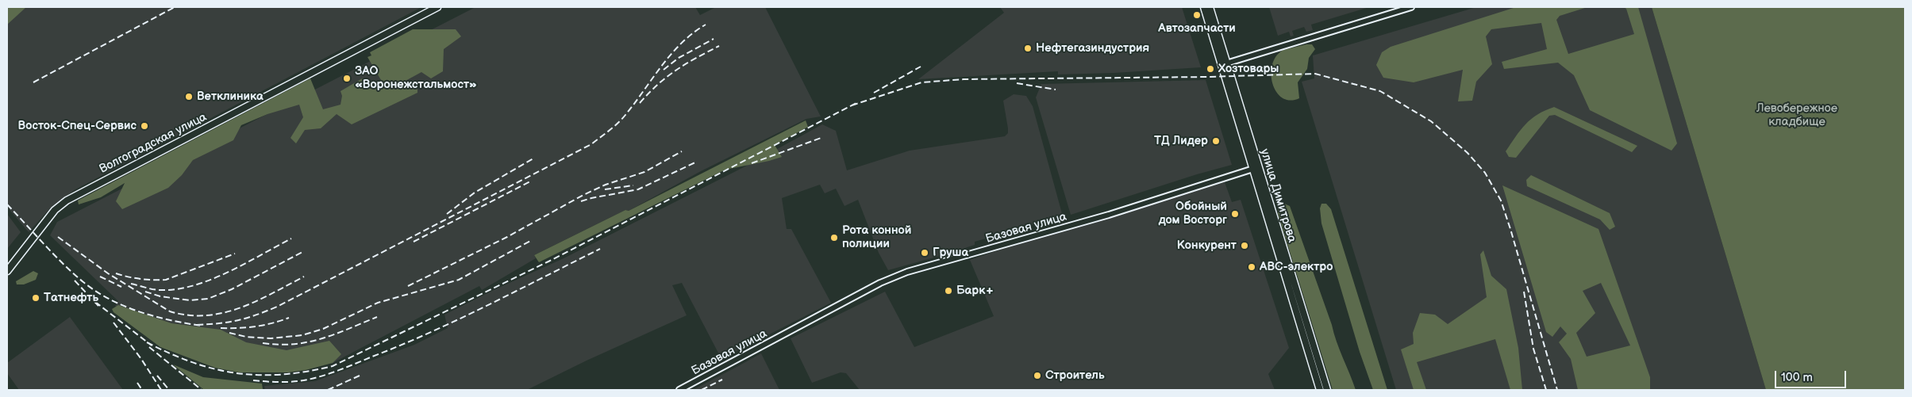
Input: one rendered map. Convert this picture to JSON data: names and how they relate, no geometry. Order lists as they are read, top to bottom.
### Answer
{
  "streets": {
    "main road": ["Волгоградская улица", "улица Димитрова"],
    "street": ["Базовая улица"]
  },
  "crossings": [
    ["улица Димитрова", "Базовая улица"]
  ],
  "parks": ["Левобережное кладбище"],
  "places": [
    "Автозапчасти",
    "Нефтегазиндустрия",
    "Хозтовары",
    "ЗАО «Воронежстальмост»",
    "Ветклиника",
    "Восток-Спец-Сервис",
    "ТД Лидер",
    "Обойный дом Восторг",
    "Рота конной полиции",
    "Конкурент",
    "Груша",
    "АВС-электро",
    "Барк+",
    "Татнефть",
    "Строитель"
  ],
  "scale_bar": "100 m"
}
